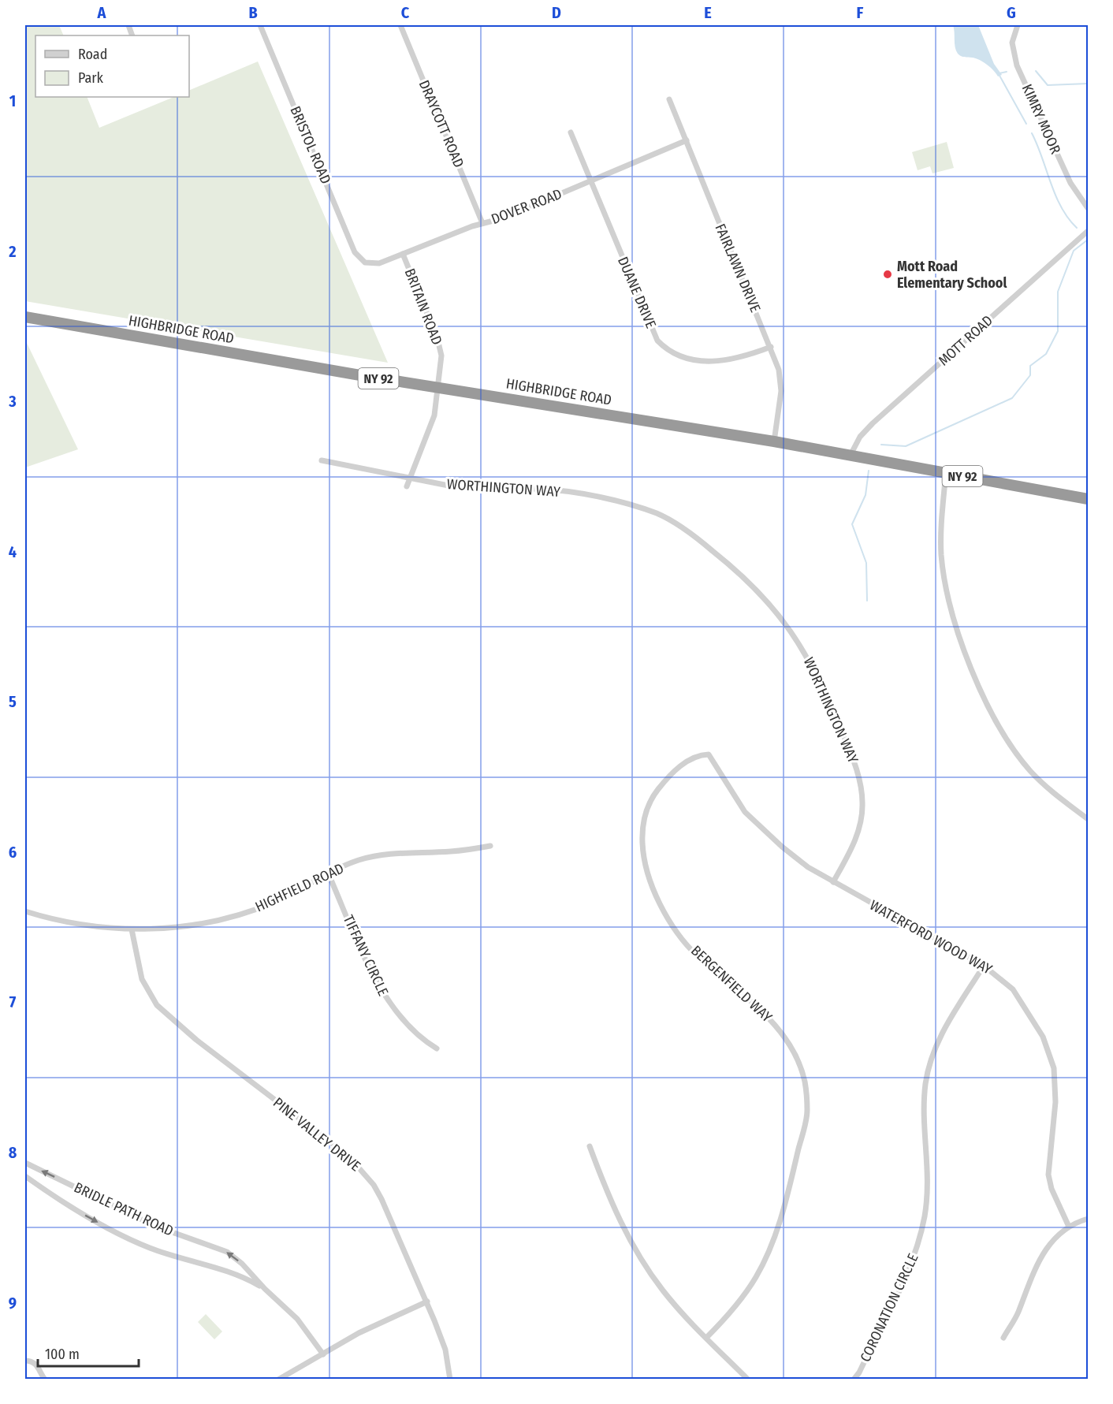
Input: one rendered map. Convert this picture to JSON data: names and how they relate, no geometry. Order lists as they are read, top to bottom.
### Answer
{
  "streets": {
    "highway": ["HIGHBRIDGE ROAD", "NY 92"],
    "street": [
      "KIMRY MOOR",
      "DRAYCOTT ROAD",
      "BRISTOL ROAD",
      "DOVER ROAD",
      "FAIRLAWN DRIVE",
      "DUANE DRIVE",
      "BRITAIN ROAD",
      "MOTT ROAD",
      "WORTHINGTON WAY",
      "HIGHFIELD ROAD",
      "WATERFORD WOOD WAY",
      "TIFFANY CIRCLE",
      "BERGENFIELD WAY",
      "PINE VALLEY DRIVE",
      "BRIDLE PATH ROAD",
      "CORONATION CIRCLE"
    ]
  },
  "crossings": [
    ["DRAYCOTT ROAD", "DOVER ROAD"],
    ["BRISTOL ROAD", "DOVER ROAD"],
    ["DOVER ROAD", "FAIRLAWN DRIVE"],
    ["DOVER ROAD", "DUANE DRIVE"],
    ["DOVER ROAD", "BRITAIN ROAD"],
    ["FAIRLAWN DRIVE", "DUANE DRIVE"],
    ["FAIRLAWN DRIVE", "HIGHBRIDGE ROAD"],
    ["BRITAIN ROAD", "HIGHBRIDGE ROAD"],
    ["HIGHBRIDGE ROAD", "MOTT ROAD"],
    ["WORTHINGTON WAY", "WATERFORD WOOD WAY"],
    ["HIGHFIELD ROAD", "TIFFANY CIRCLE"],
    ["HIGHFIELD ROAD", "PINE VALLEY DRIVE"],
    ["WATERFORD WOOD WAY", "BERGENFIELD WAY"],
    ["WATERFORD WOOD WAY", "CORONATION CIRCLE"]
  ],
  "places": ["Mott Road Elementary School"],
  "legend": ["Road", "Park"],
  "scale_bar": "100 m",
  "grid": {
    "columns": [
      "A",
      "B",
      "C",
      "D",
      "E",
      "F",
      "G"
    ],
    "rows": [
      "1",
      "2",
      "3",
      "4",
      "5",
      "6",
      "7",
      "8",
      "9"
    ]
  }
}
